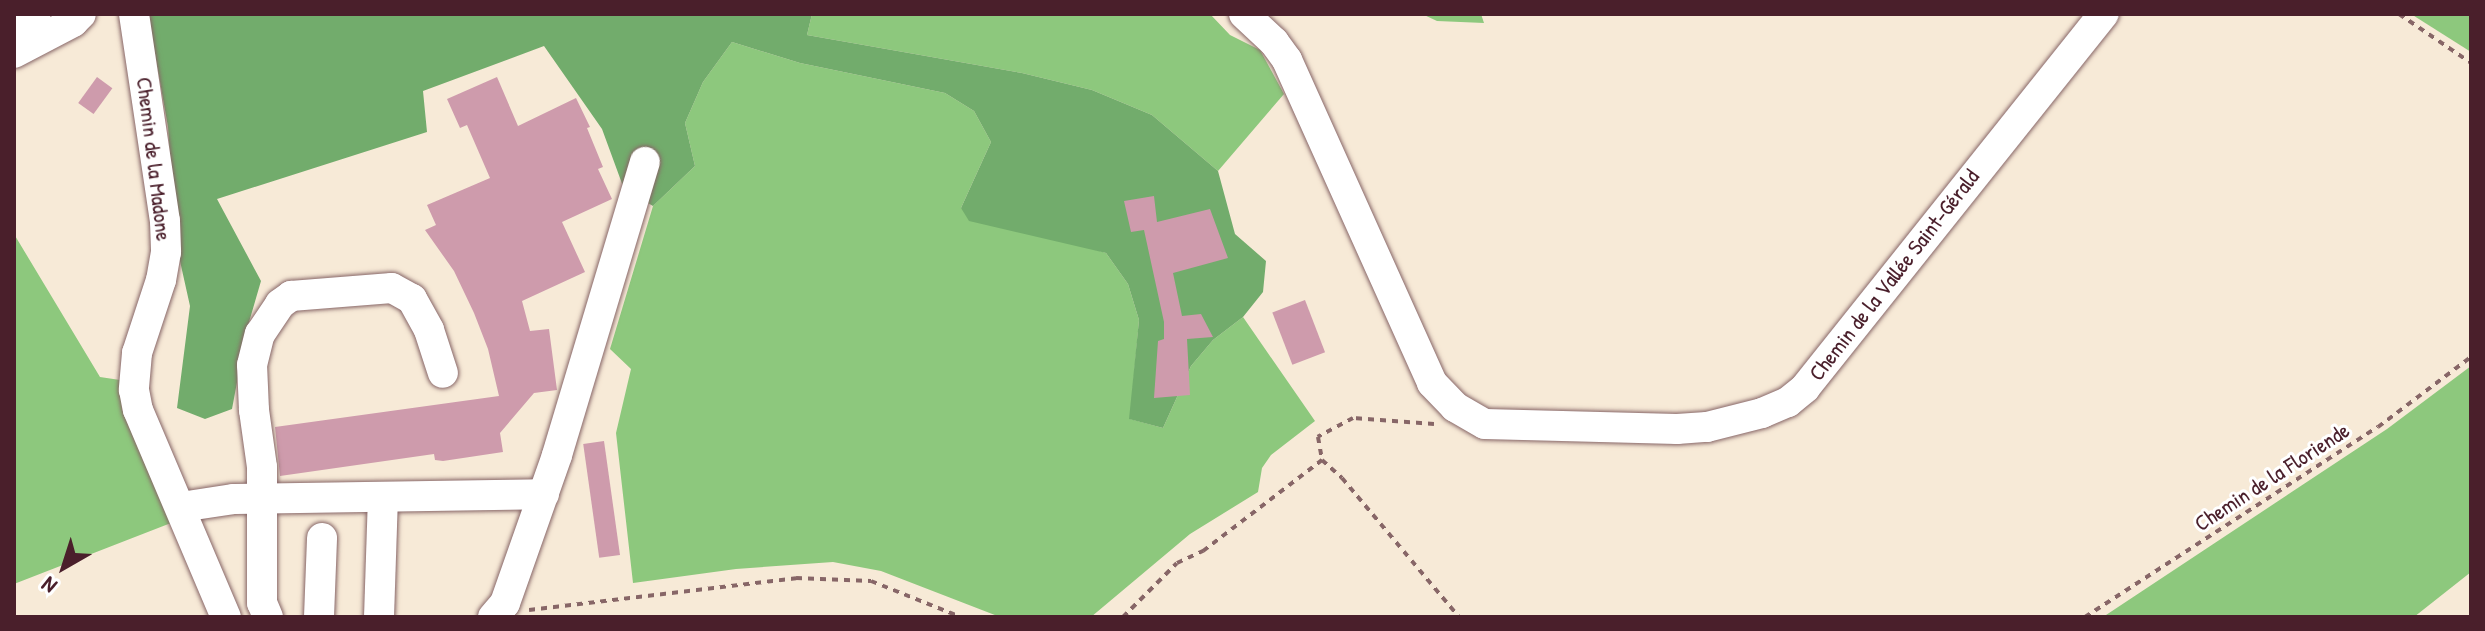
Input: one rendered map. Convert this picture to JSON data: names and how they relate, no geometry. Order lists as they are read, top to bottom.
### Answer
{
  "streets": {
    "street": ["Chemin de la Madone", "Chemin de la Vallée Saint-Gérald"],
    "path": ["Chemin de la Floriende"]
  },
  "north": "bottom left"
}
